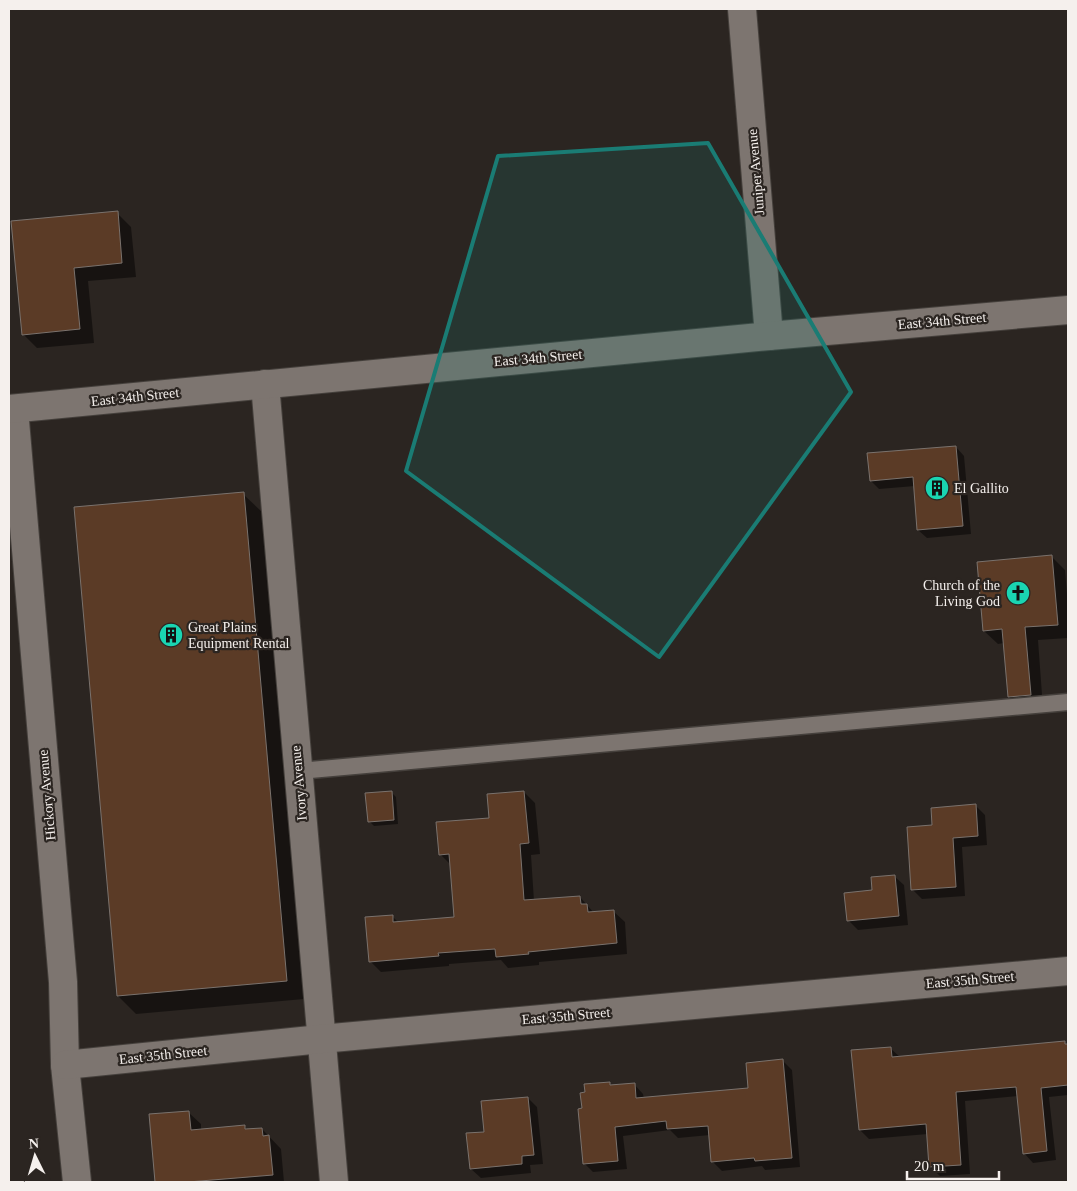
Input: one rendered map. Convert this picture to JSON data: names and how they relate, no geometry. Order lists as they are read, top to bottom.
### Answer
{
  "streets": {
    "street": [
      "Juniper Avenue",
      "East 34th Street",
      "Ivory Avenue",
      "Hickory Avenue",
      "East 35th Street"
    ]
  },
  "crossings": [
    ["Juniper Avenue", "East 34th Street"],
    ["East 34th Street", "Ivory Avenue"],
    ["East 34th Street", "Hickory Avenue"],
    ["Ivory Avenue", "East 35th Street"],
    ["Hickory Avenue", "East 35th Street"]
  ],
  "places": {
    "building": ["El Gallito", "Great Plains Equipment Rental"],
    "church": ["Church of the Living God"]
  },
  "scale_bar": "20 m",
  "north": "top"
}
